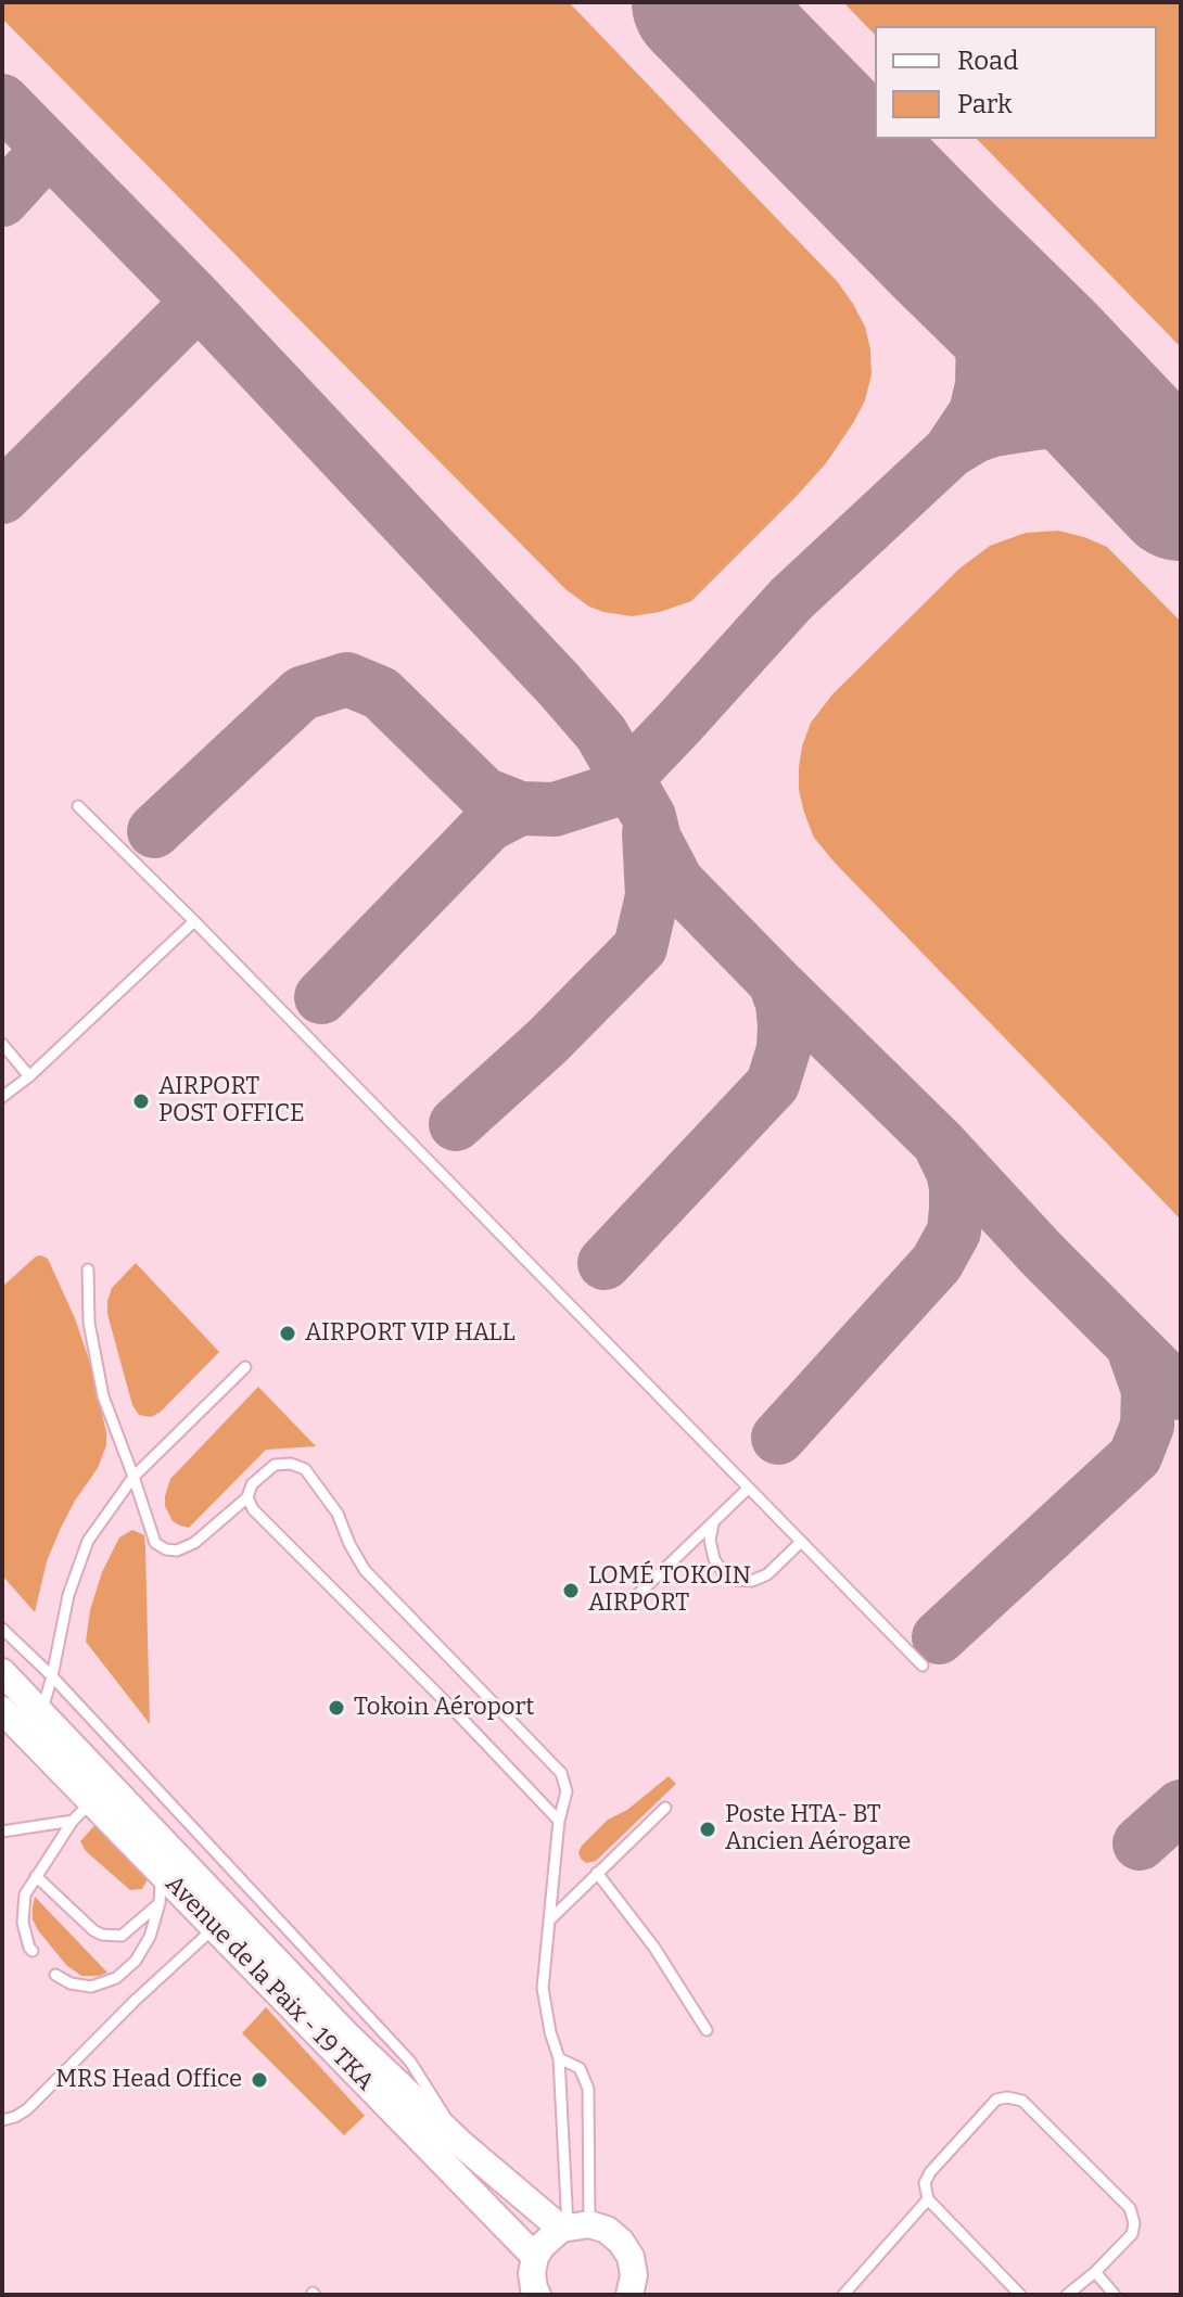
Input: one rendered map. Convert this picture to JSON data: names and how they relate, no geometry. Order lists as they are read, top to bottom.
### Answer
{
  "streets": {
    "main road": ["Avenue de la Paix - 19 TKA"]
  },
  "places": [
    "AIRPORT POST OFFICE",
    "AIRPORT VIP HALL",
    "LOMÉ TOKOIN AIRPORT",
    "Tokoin Aéroport",
    "Poste HTA- BT Ancien Aérogare",
    "MRS Head Office"
  ],
  "legend": ["Road", "Park"]
}
